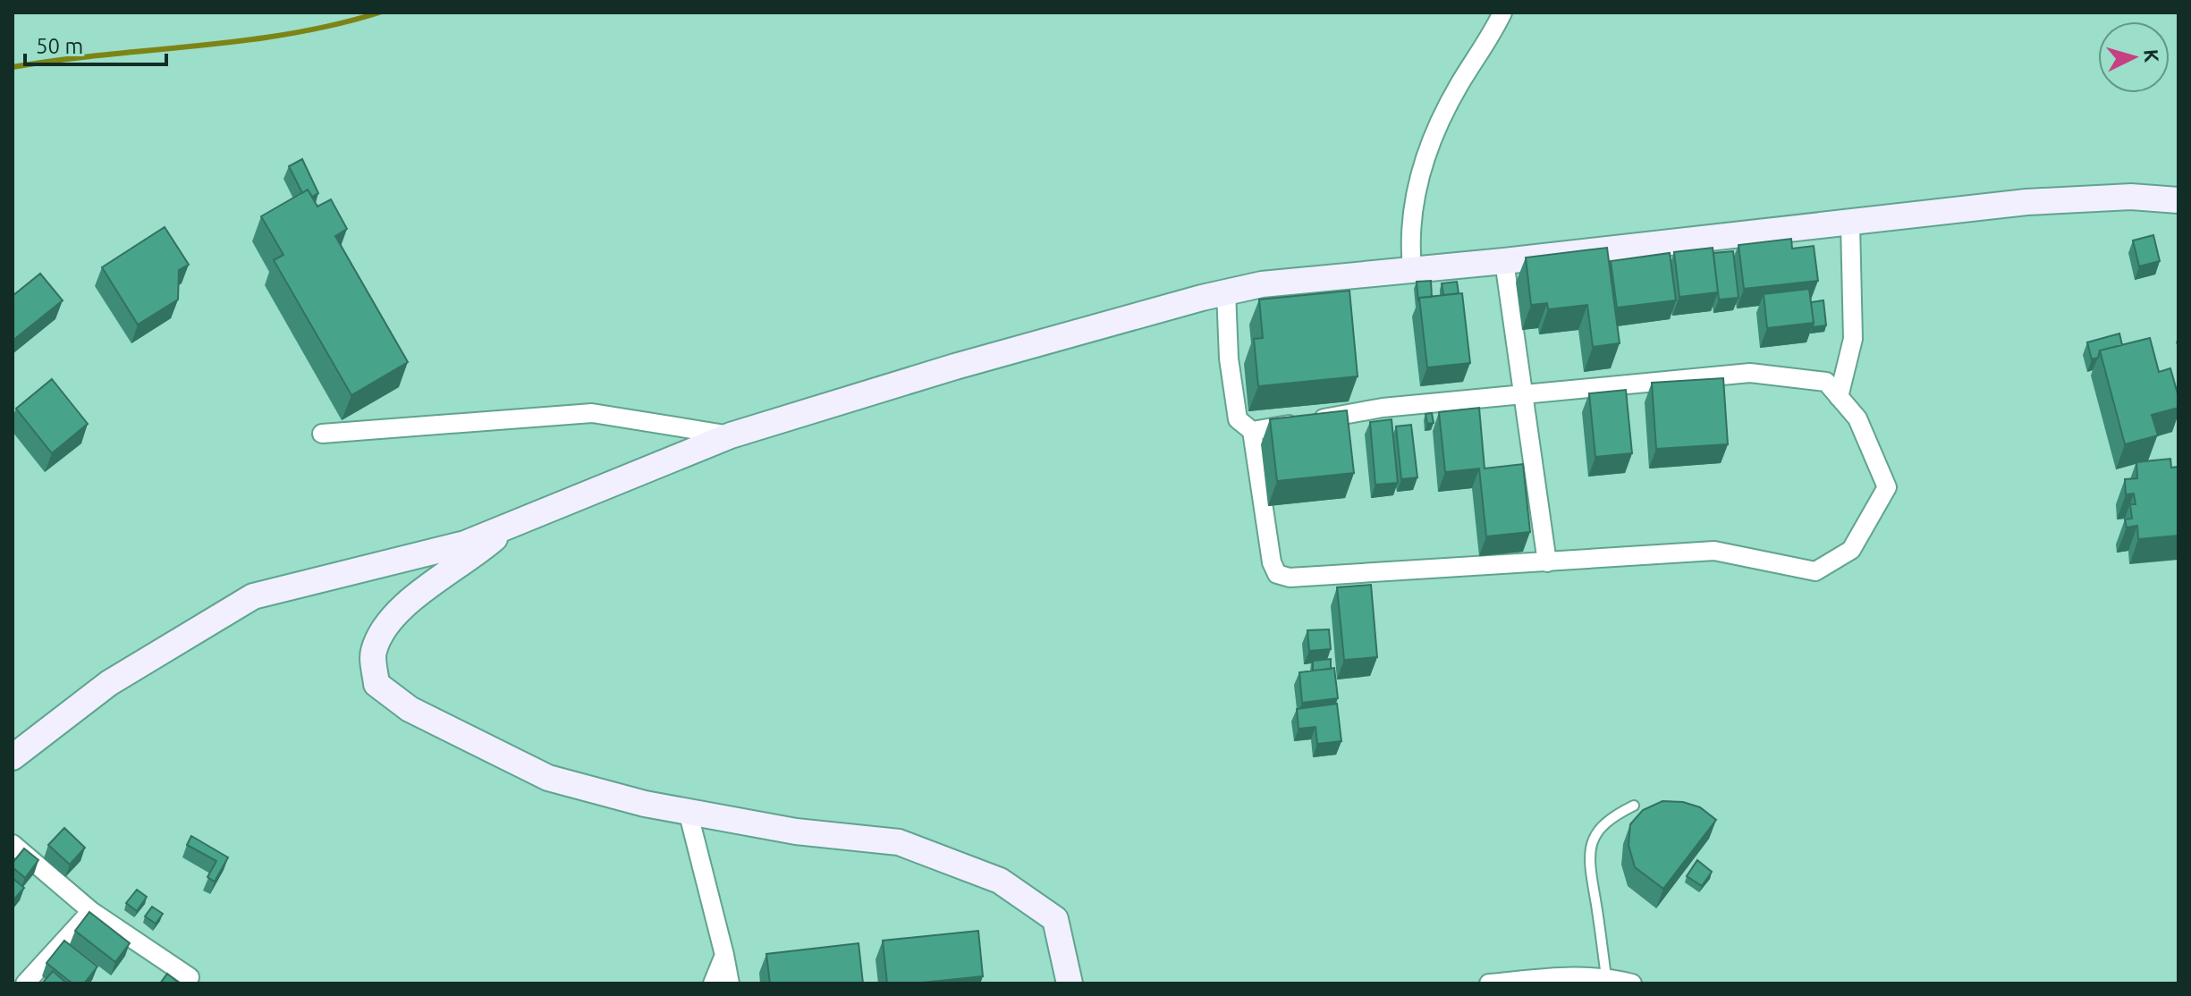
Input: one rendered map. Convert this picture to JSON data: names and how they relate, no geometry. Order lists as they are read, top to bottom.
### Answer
{
  "scale_bar": "50 m",
  "north": "right"
}
